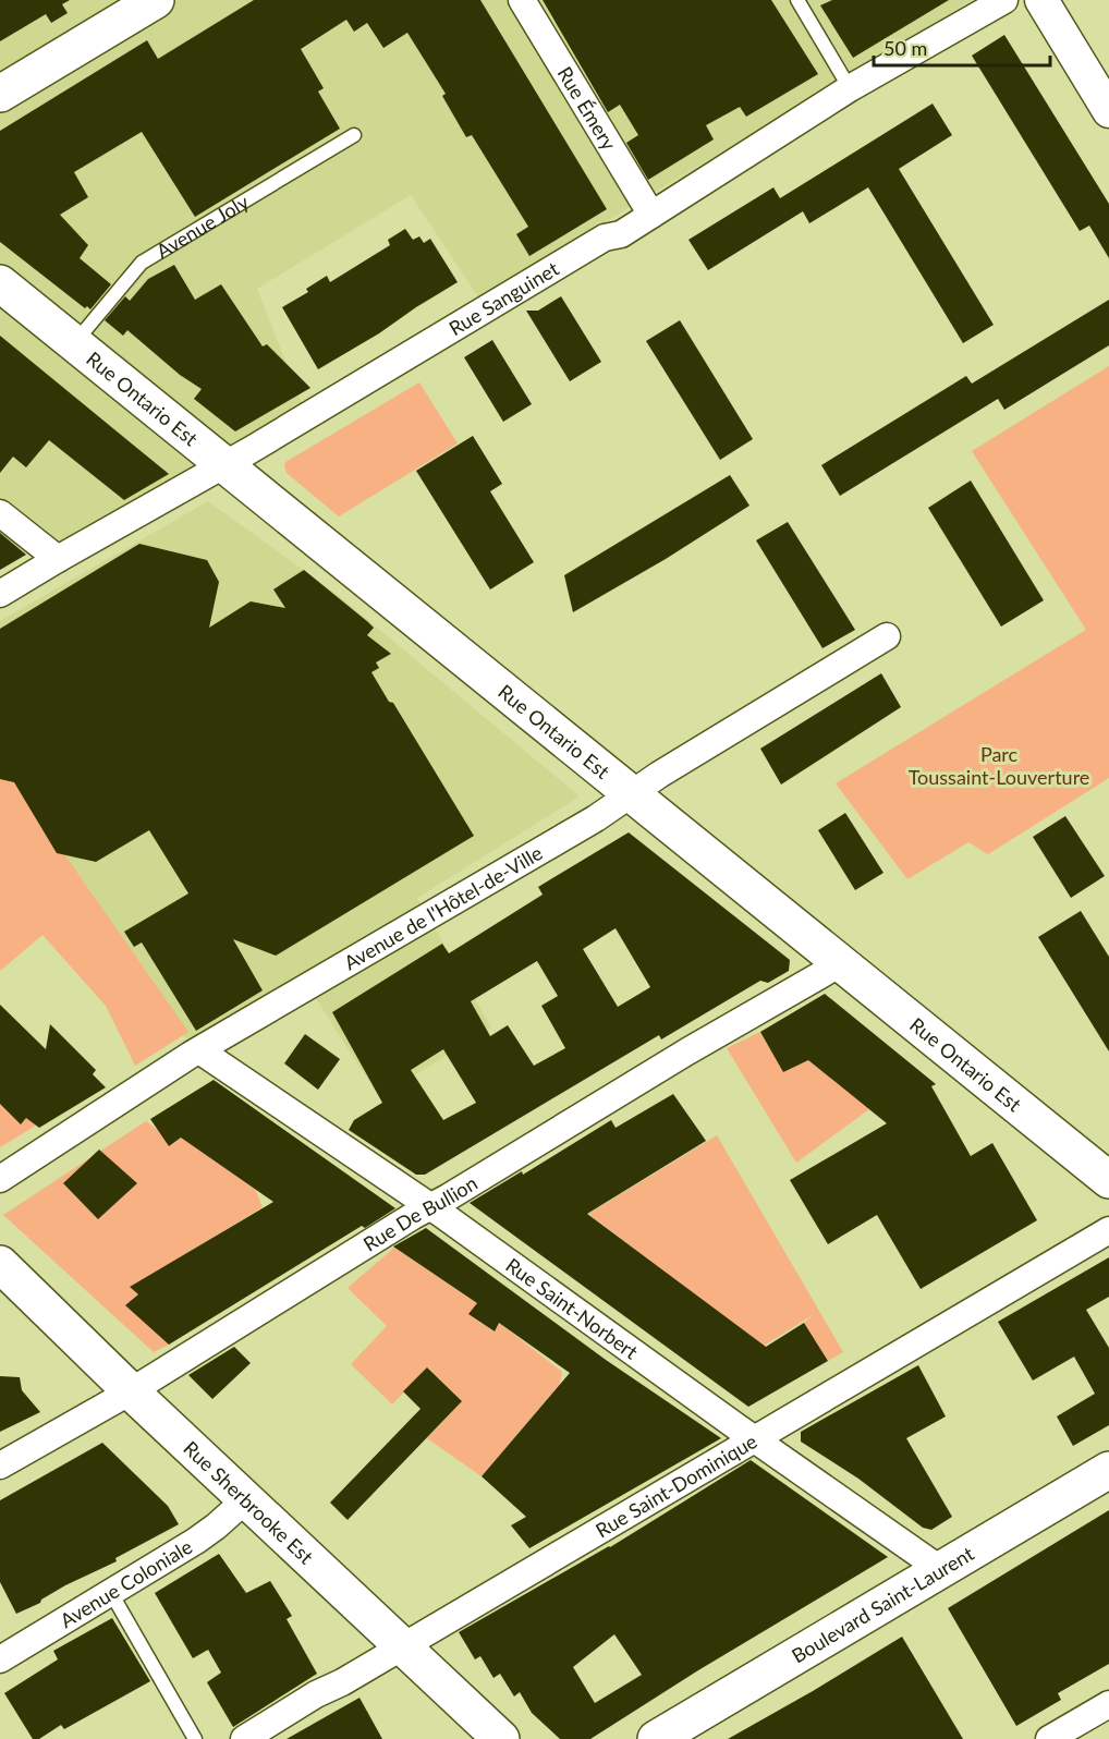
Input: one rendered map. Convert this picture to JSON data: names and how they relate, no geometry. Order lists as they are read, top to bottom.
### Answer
{
  "streets": {
    "main road": ["Rue Ontario Est", "Rue Sherbrooke Est", "Boulevard Saint-Laurent"],
    "street": [
      "Rue Émery",
      "Rue Sanguinet",
      "Avenue de l'Hôtel-de-Ville",
      "Rue De Bullion",
      "Rue Saint-Norbert",
      "Rue Saint-Dominique",
      "Avenue Coloniale"
    ],
    "lane": ["Avenue Joly"]
  },
  "crossings": [
    ["Rue Émery", "Rue Sanguinet"],
    ["Avenue Joly", "Rue Ontario Est"],
    ["Rue Sanguinet", "Rue Ontario Est"],
    ["Rue Ontario Est", "Avenue de l'Hôtel-de-Ville"],
    ["Rue Ontario Est", "Rue De Bullion"],
    ["Avenue de l'Hôtel-de-Ville", "Rue Saint-Norbert"],
    ["Rue De Bullion", "Rue Saint-Norbert"],
    ["Rue De Bullion", "Rue Sherbrooke Est"],
    ["Rue Saint-Norbert", "Rue Saint-Dominique"],
    ["Rue Saint-Norbert", "Boulevard Saint-Laurent"],
    ["Rue Saint-Dominique", "Rue Sherbrooke Est"],
    ["Rue Sherbrooke Est", "Avenue Coloniale"]
  ],
  "parks": ["Parc Toussaint-Louverture"],
  "scale_bar": "50 m"
}
